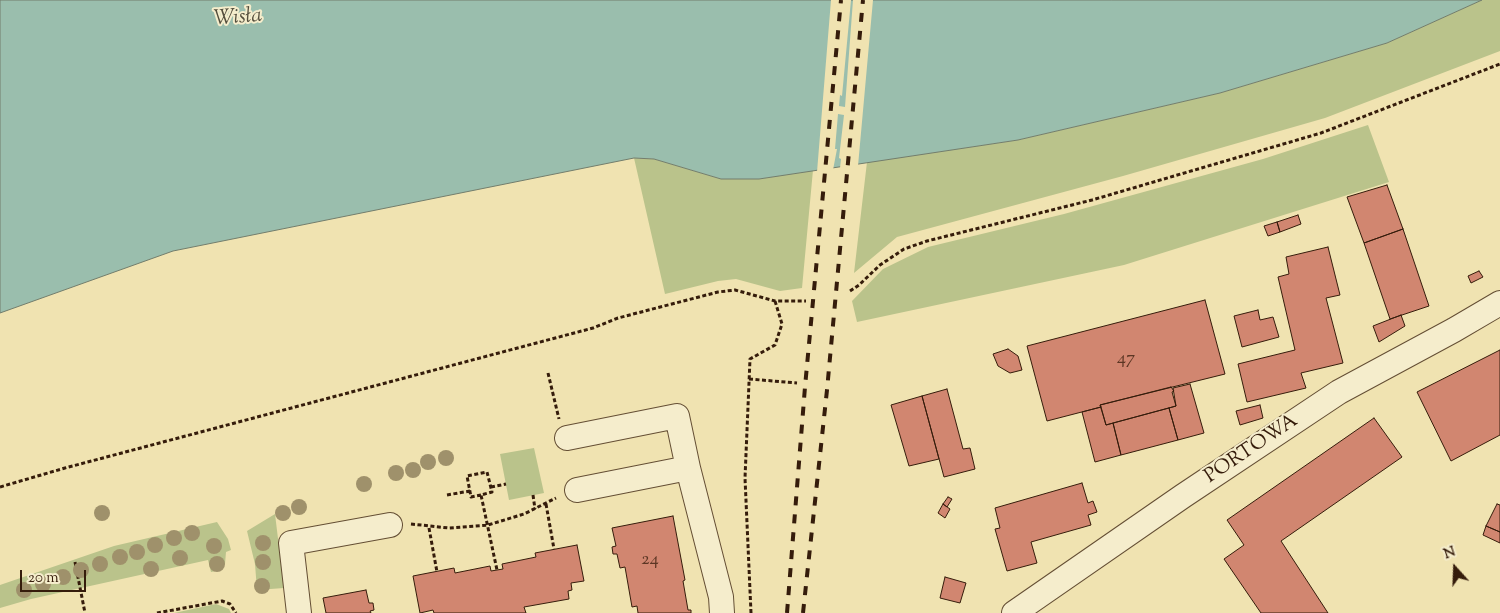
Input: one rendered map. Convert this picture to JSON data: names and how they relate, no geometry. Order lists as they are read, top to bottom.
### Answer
{
  "streets": {
    "street": ["PORTOWA"]
  },
  "water": ["Wisła"],
  "house_numbers": ["47", "24"],
  "scale_bar": "20 m",
  "north": "top"
}
